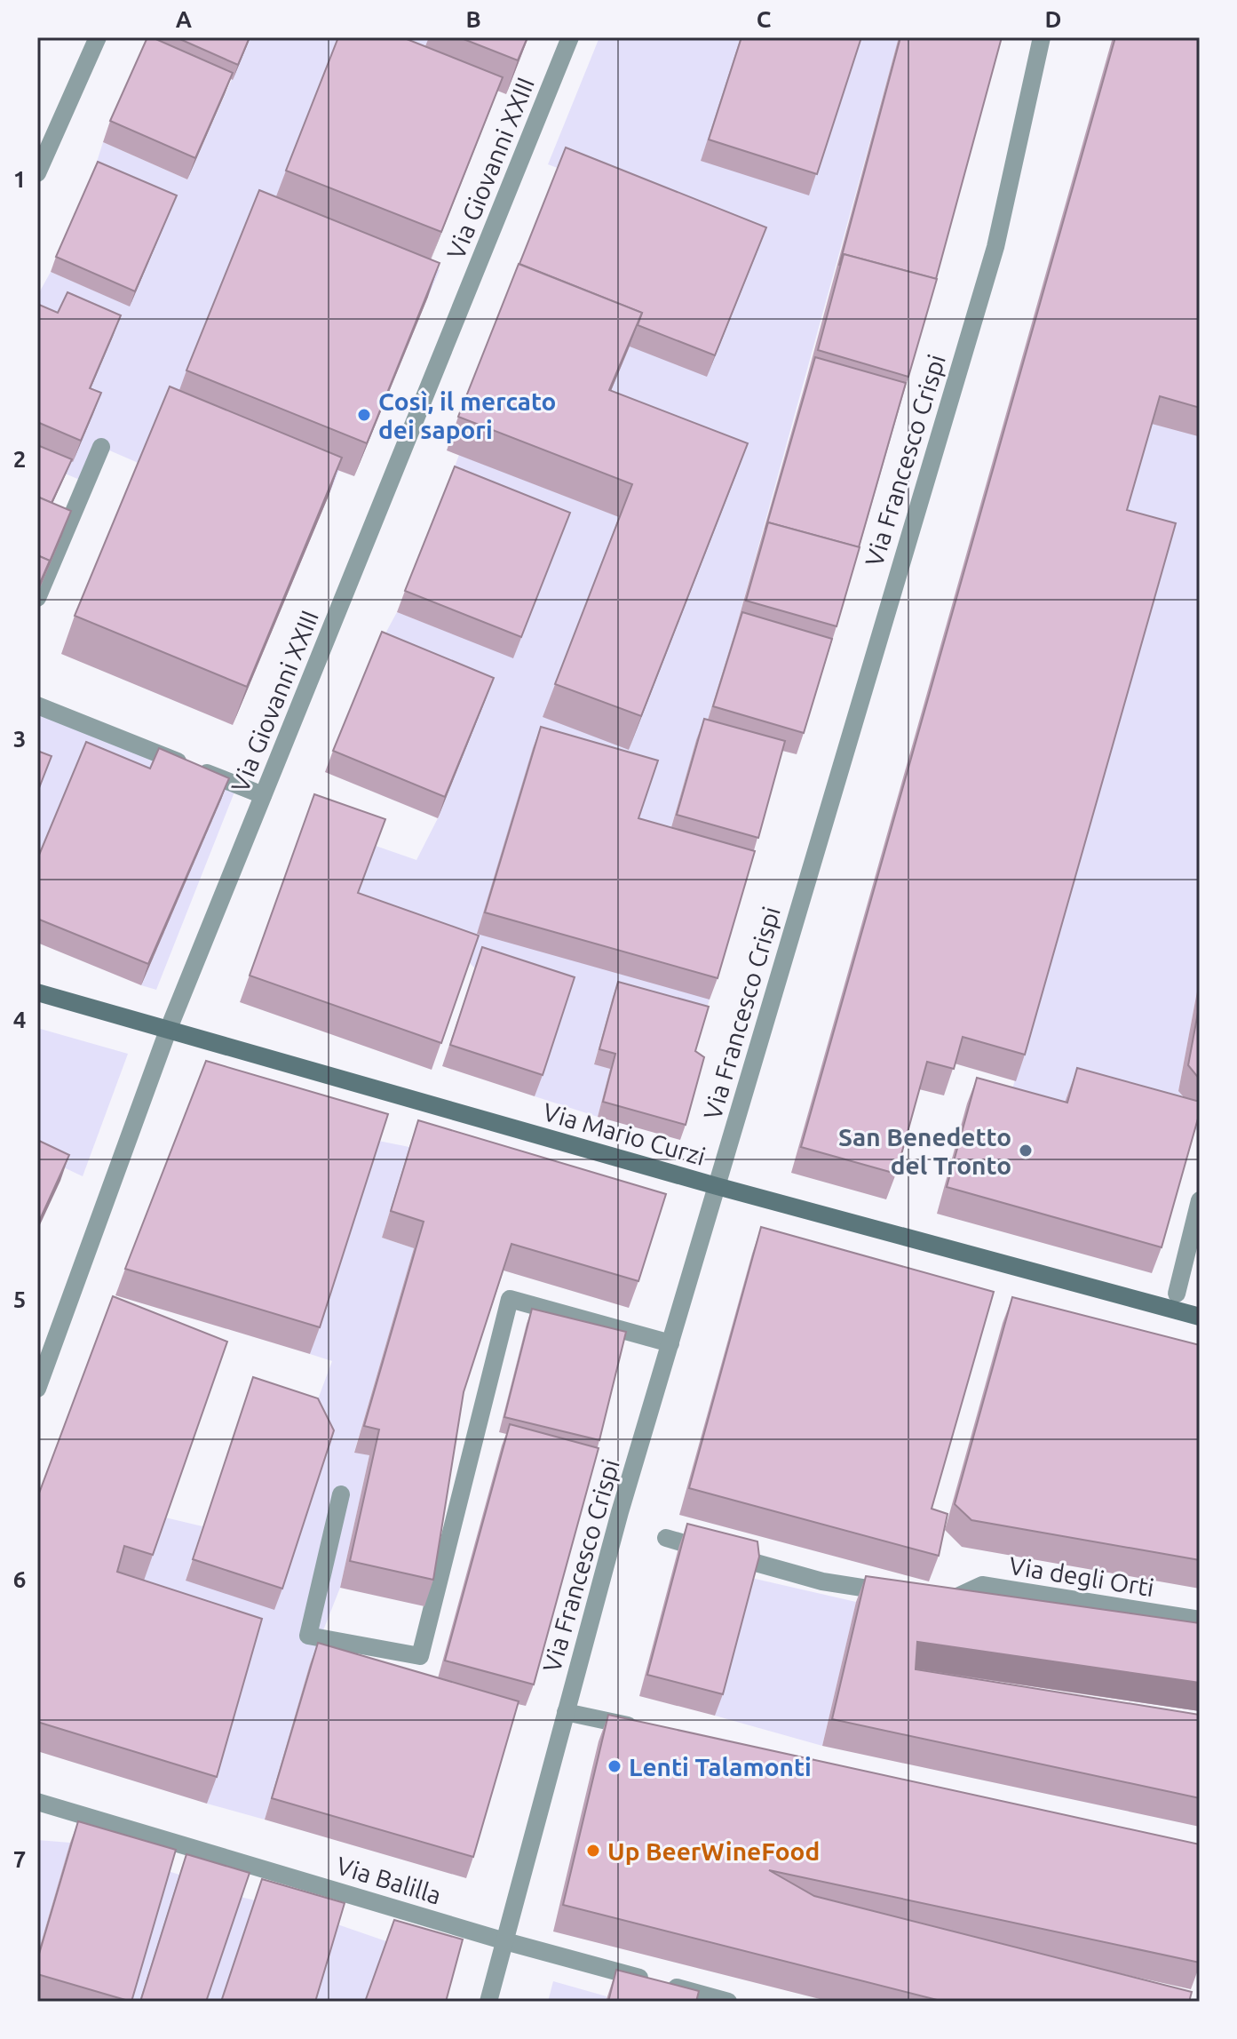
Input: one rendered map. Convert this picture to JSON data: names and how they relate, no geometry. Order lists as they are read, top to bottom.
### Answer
{
  "streets": {
    "street": [
      "Via Giovanni XXIII",
      "Via Francesco Crispi",
      "Via Mario Curzi",
      "Via degli Orti",
      "Via Balilla"
    ]
  },
  "crossings": [
    ["Via Giovanni XXIII", "Via Mario Curzi"],
    ["Via Francesco Crispi", "Via Mario Curzi"],
    ["Via Francesco Crispi", "Via Balilla"]
  ],
  "places": [
    "Così, il mercato dei sapori",
    "San Benedetto del Tronto",
    "Lenti Talamonti",
    "Up BeerWineFood"
  ],
  "grid": {
    "columns": [
      "A",
      "B",
      "C",
      "D"
    ],
    "rows": [
      "1",
      "2",
      "3",
      "4",
      "5",
      "6",
      "7"
    ]
  }
}
